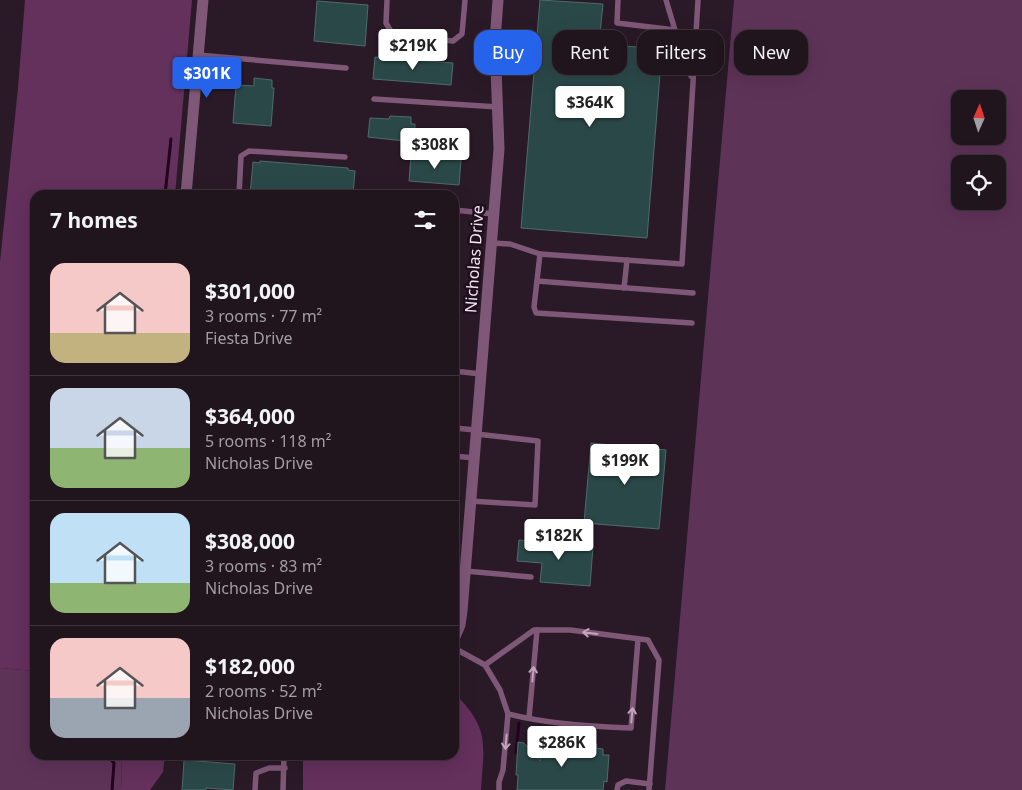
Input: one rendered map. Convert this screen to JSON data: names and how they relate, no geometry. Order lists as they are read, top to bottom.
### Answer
{
  "streets": {
    "street": ["Nicholas Drive"]
  },
  "north": "top",
  "page": {
    "price": [
      "$219K",
      "$301K",
      "$364K",
      "$308K",
      "$199K",
      "$182K",
      "$286K"
    ],
    "chip": [
      "Buy",
      "Rent",
      "Filters",
      "New"
    ],
    "heading": "7 homes",
    "list": [
      {
        "name": "$301,000",
        "note": "3 rooms · 77 m² · Fiesta Drive"
      },
      {
        "name": "$364,000",
        "note": "5 rooms · 118 m² · Nicholas Drive"
      },
      {
        "name": "$308,000",
        "note": "3 rooms · 83 m² · Nicholas Drive"
      },
      {
        "name": "$182,000",
        "note": "2 rooms · 52 m² · Nicholas Drive"
      }
    ]
  }
}
